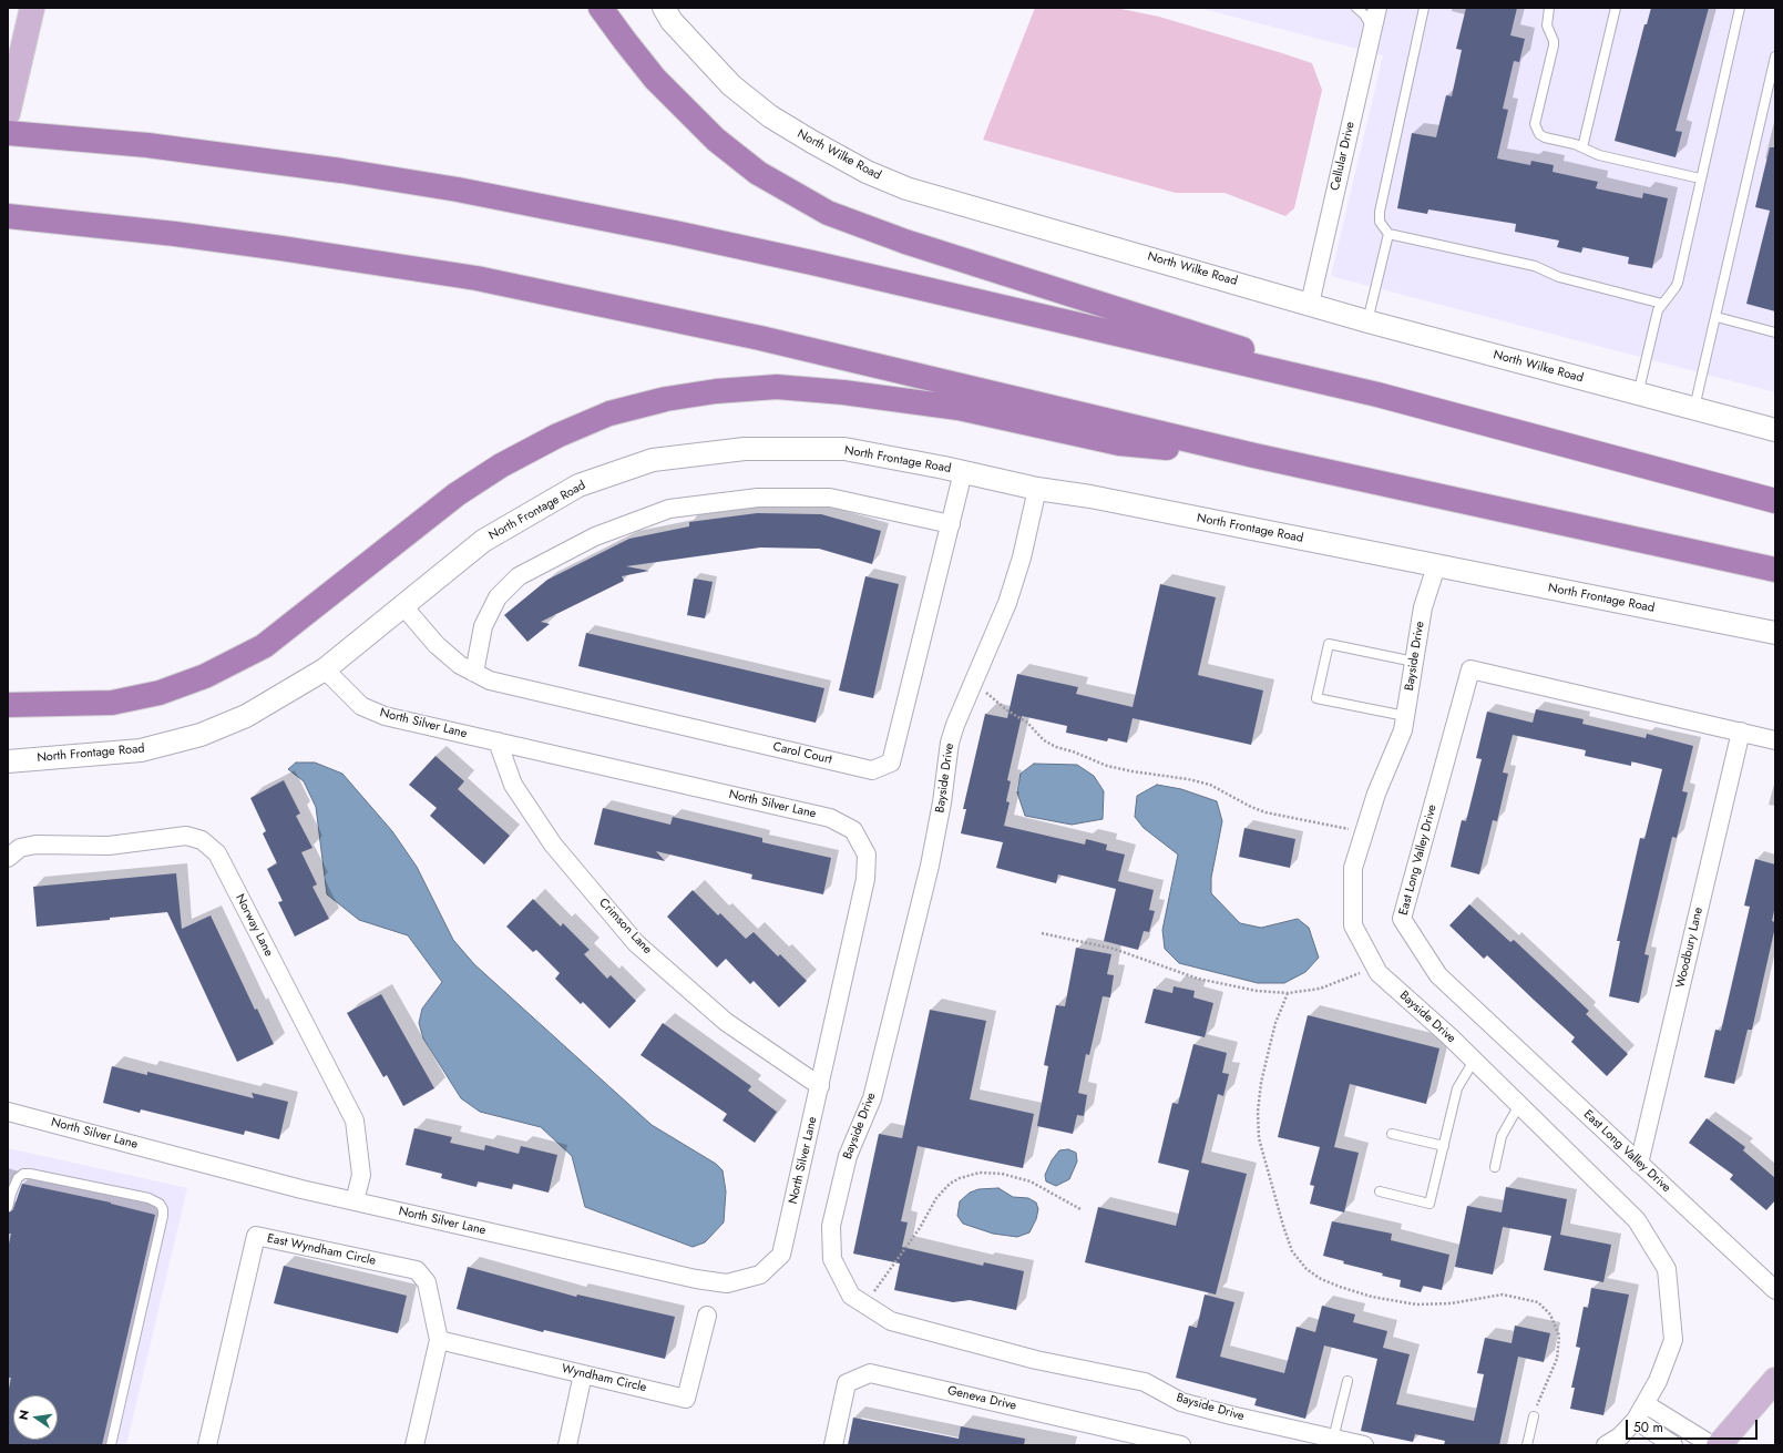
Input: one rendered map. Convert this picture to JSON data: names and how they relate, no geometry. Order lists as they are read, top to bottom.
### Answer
{
  "streets": {
    "street": [
      "North Wilke Road",
      "Cellular Drive",
      "North Frontage Road",
      "Bayside Drive",
      "North Silver Lane",
      "Carol Court",
      "East Long Valley Drive",
      "Norway Lane",
      "Crimson Lane",
      "Woodbury Lane",
      "East Wyndham Circle",
      "Wyndham Circle",
      "Geneva Drive"
    ]
  },
  "crossings": [
    ["North Wilke Road", "Cellular Drive"],
    ["North Frontage Road", "Bayside Drive"],
    ["North Frontage Road", "North Silver Lane"],
    ["North Frontage Road", "Carol Court"],
    ["North Silver Lane", "Norway Lane"],
    ["North Silver Lane", "Crimson Lane"],
    ["East Long Valley Drive", "Woodbury Lane"],
    ["East Wyndham Circle", "Wyndham Circle"]
  ],
  "scale_bar": "50 m",
  "north": "left"
}
